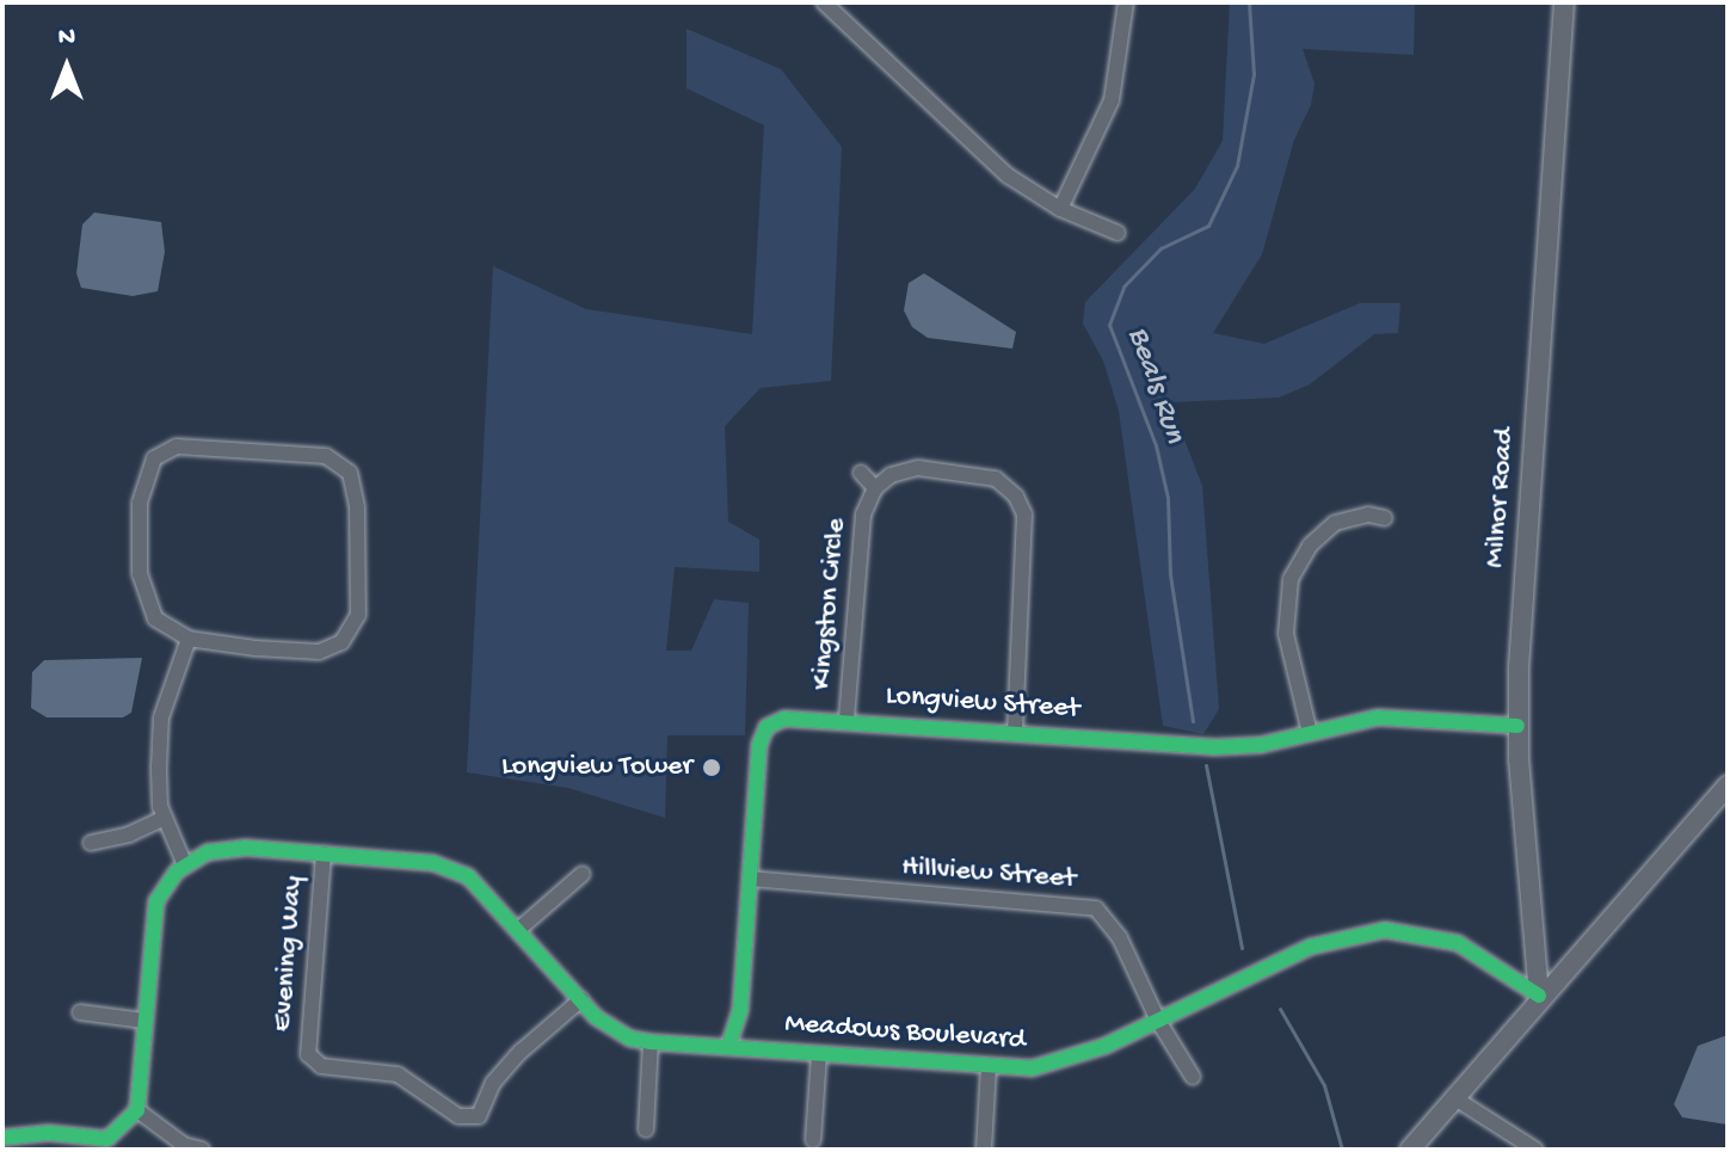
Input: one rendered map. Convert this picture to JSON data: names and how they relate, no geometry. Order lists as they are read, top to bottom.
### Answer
{
  "streets": {
    "main road": ["Milnor Road"],
    "street": [
      "Kingston Circle",
      "Longview Street",
      "Hillview Street",
      "Evening Way",
      "Meadows Boulevard"
    ]
  },
  "crossings": [
    ["Milnor Road", "Longview Street"],
    ["Milnor Road", "Meadows Boulevard"],
    ["Kingston Circle", "Longview Street"],
    ["Longview Street", "Hillview Street"],
    ["Longview Street", "Meadows Boulevard"],
    ["Hillview Street", "Meadows Boulevard"],
    ["Evening Way", "Meadows Boulevard"]
  ],
  "water": ["Beals Run"],
  "places": ["Longview Tower"],
  "north": "top"
}
